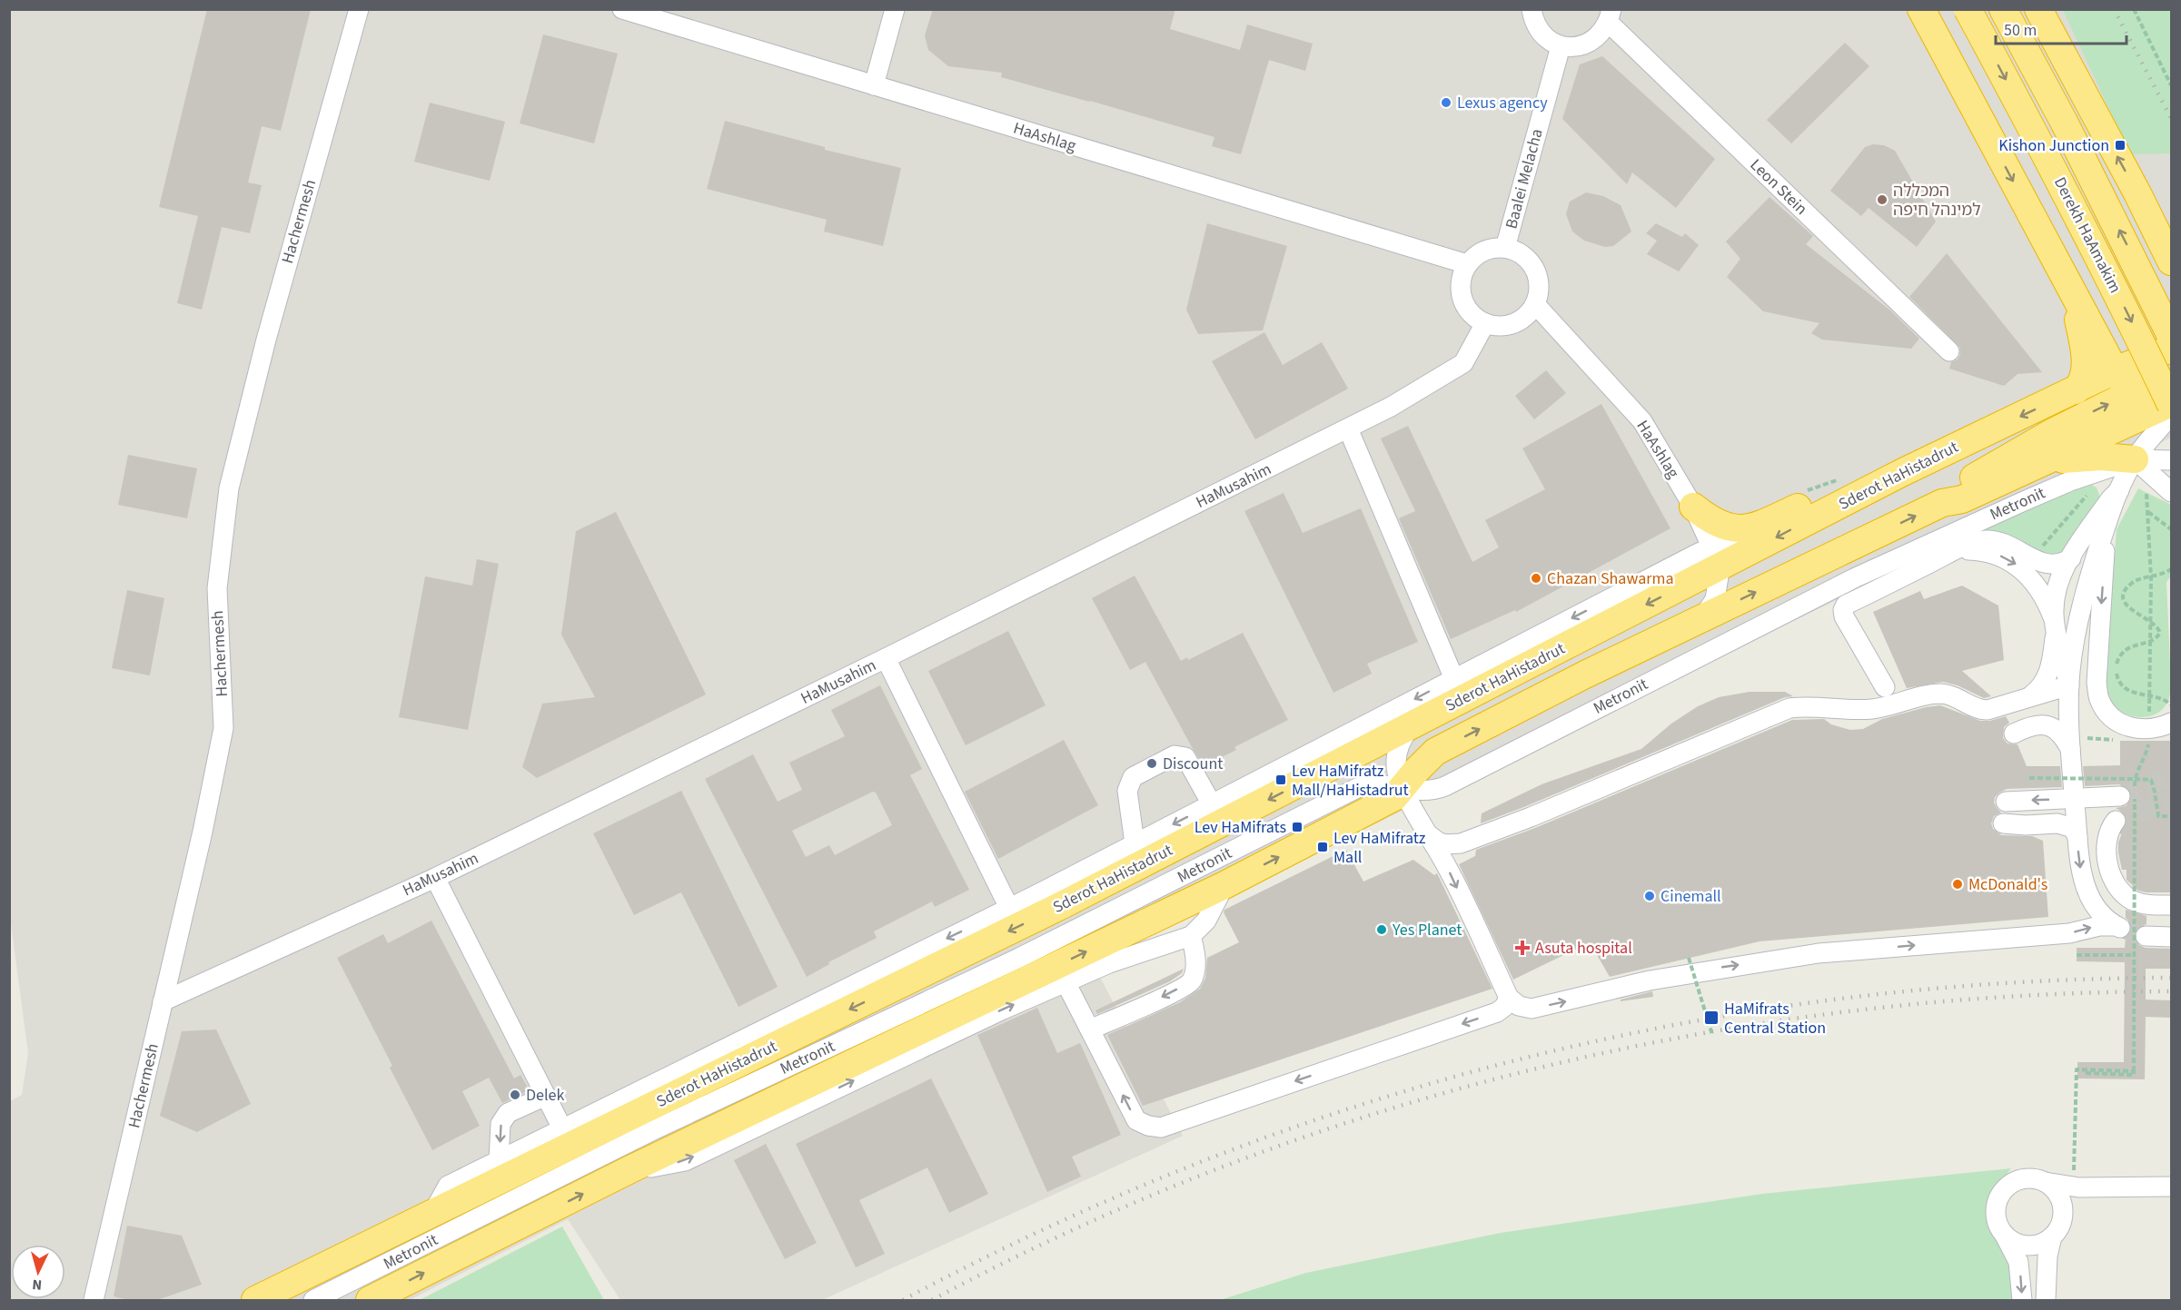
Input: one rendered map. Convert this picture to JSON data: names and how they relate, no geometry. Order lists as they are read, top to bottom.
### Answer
{
  "streets": {
    "highway": ["Derekh HaAmakim", "Sderot HaHistadrut"],
    "street": [
      "HaAshlag",
      "Baalei Melacha",
      "Leon Stein",
      "Hachermesh",
      "HaMusahim",
      "Metronit"
    ]
  },
  "crossings": [
    ["HaAshlag", "Baalei Melacha"],
    ["HaAshlag", "Sderot HaHistadrut"],
    ["HaAshlag", "HaMusahim"],
    ["Baalei Melacha", "HaMusahim"],
    ["Hachermesh", "HaMusahim"],
    ["Derekh HaAmakim", "Sderot HaHistadrut"],
    ["Sderot HaHistadrut", "Metronit"]
  ],
  "places": {
    "other": [
      "Lexus agency",
      "המכללה למינהל חיפה",
      "Chazan Shawarma",
      "Discount",
      "McDonald's",
      "Cinemall",
      "Yes Planet",
      "Delek"
    ],
    "transit": [
      "Kishon Junction",
      "Lev HaMifratz Mall/HaHistadrut",
      "Lev HaMifrats",
      "Lev HaMifratz Mall",
      "HaMifrats Central Station"
    ],
    "health": ["Asuta hospital"]
  },
  "scale_bar": "50 m",
  "north": "bottom"
}
